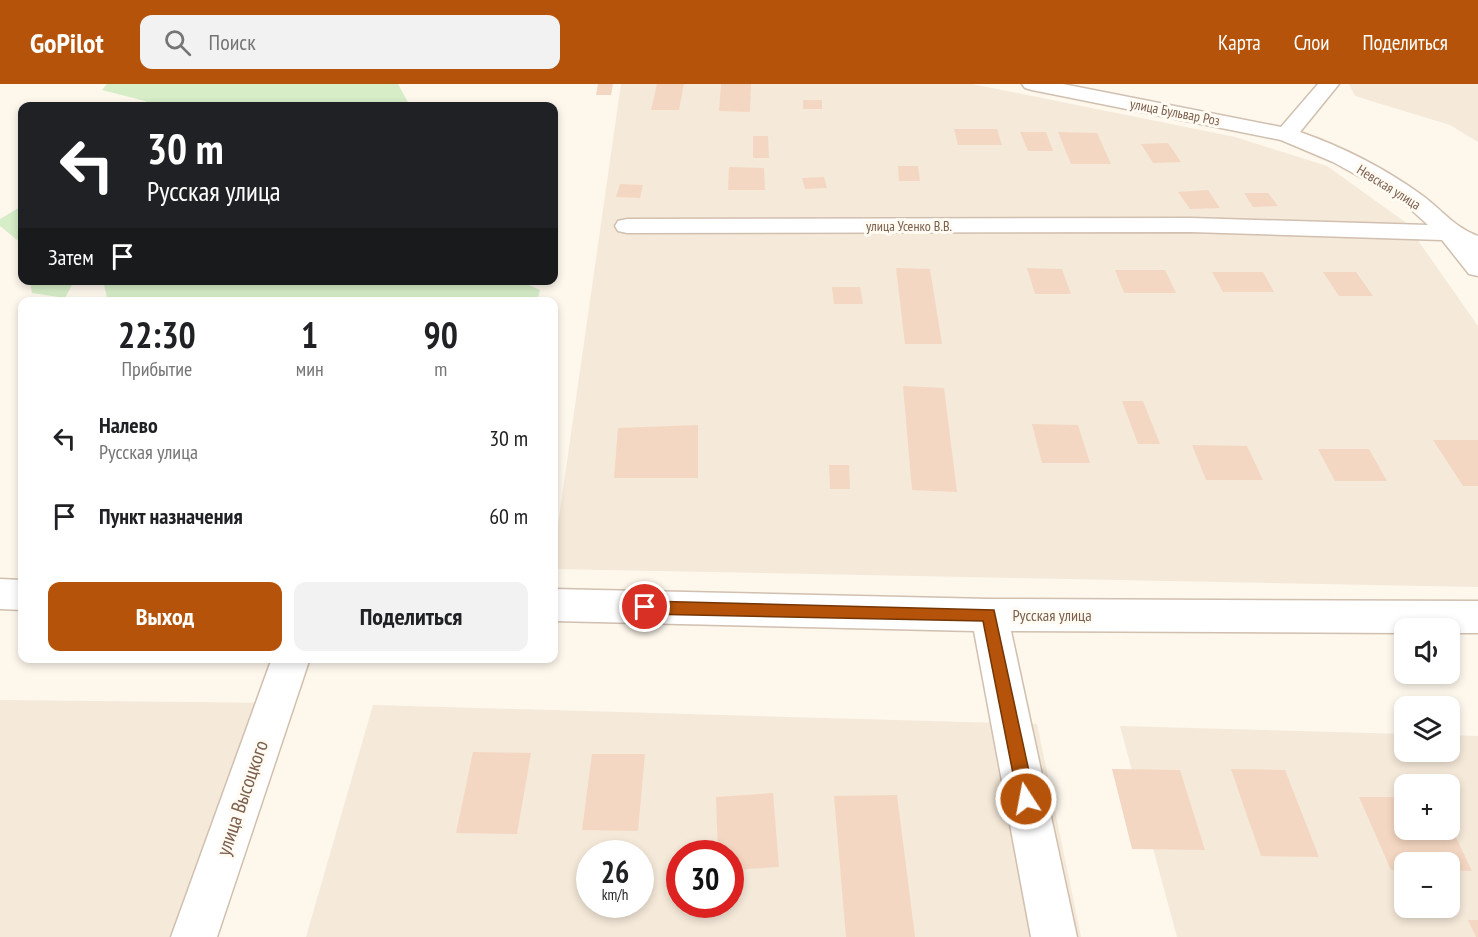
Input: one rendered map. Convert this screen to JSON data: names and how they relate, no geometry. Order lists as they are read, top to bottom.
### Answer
{
  "streets": {
    "street": [
      "улица Бульвар Роз",
      "Невская улица",
      "улица Усенко В.В.",
      "Русская улица",
      "улица Высоцкого"
    ]
  },
  "crossings": [
    ["улица Бульвар Роз", "Невская улица"],
    ["Невская улица", "улица Усенко В.В."]
  ],
  "page": {
    "header": "GoPilot",
    "search": "Поиск",
    "nav": ["Карта", "Слои", "Поделиться"],
    "turn": ["30 m", "Русская улица"],
    "then": "Затем",
    "eta": [
      "22:30",
      "Прибытие",
      "1",
      "мин",
      "90",
      "m"
    ],
    "list": [
      {
        "name": "Налево",
        "note": "Русская улица",
        "value": "30 m"
      },
      {
        "name": "Пункт назначения",
        "value": "60 m"
      }
    ],
    "buttons": ["Выход", "Поделиться"],
    "map_buttons": ["+", "−"],
    "speed": "26 km/h",
    "limit": "30"
  }
}
